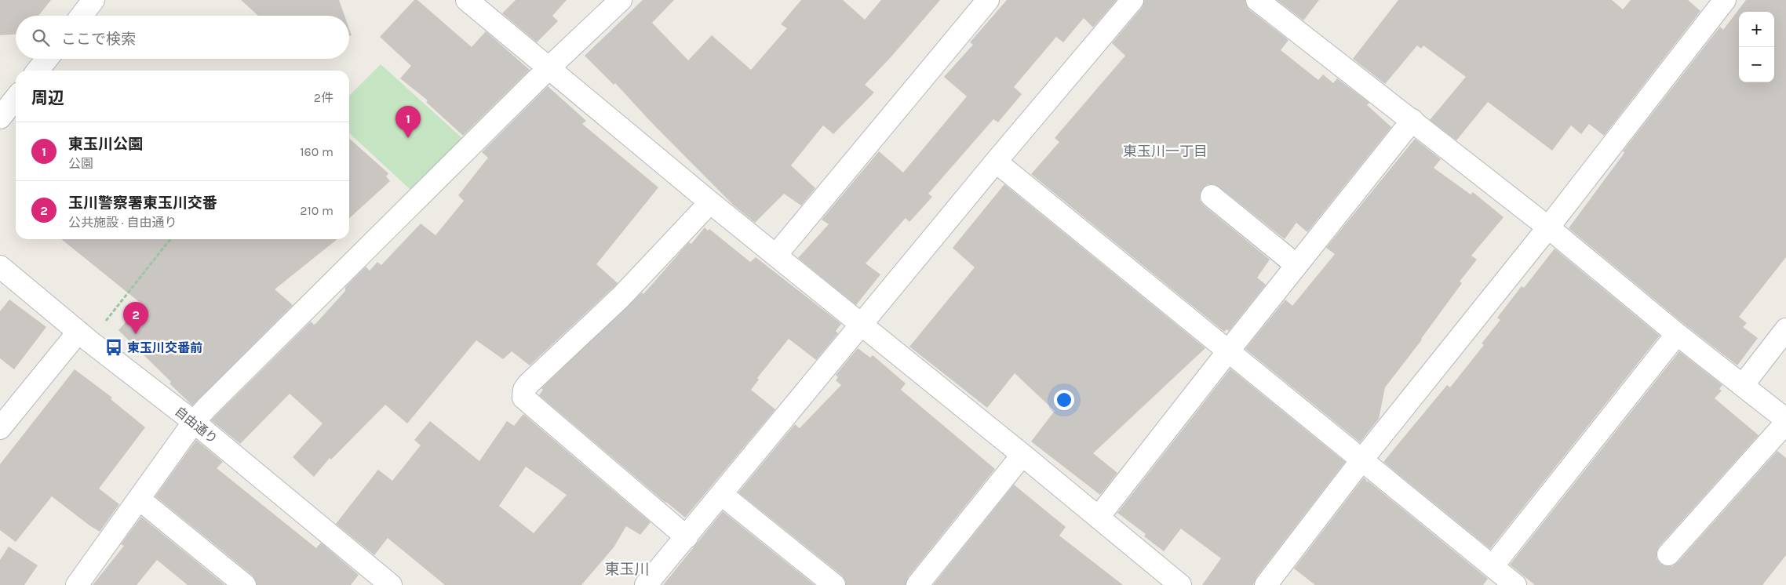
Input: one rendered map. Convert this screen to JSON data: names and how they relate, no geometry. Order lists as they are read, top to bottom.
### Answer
{
  "streets": {
    "street": ["自由通り"]
  },
  "districts": ["東玉川一丁目", "東玉川"],
  "places": {
    "bus stop": ["東玉川交番前"]
  },
  "page": {
    "map_buttons": ["+", "−"],
    "search": "ここで検索",
    "heading": ["周辺", "2件"],
    "pins": ["1", "2"],
    "list": [
      {
        "mark": "1",
        "name": "東玉川公園",
        "note": "公園",
        "value": "160 m"
      },
      {
        "mark": "2",
        "name": "玉川警察署東玉川交番",
        "note": "公共施設 · 自由通り",
        "value": "210 m"
      }
    ]
  }
}
